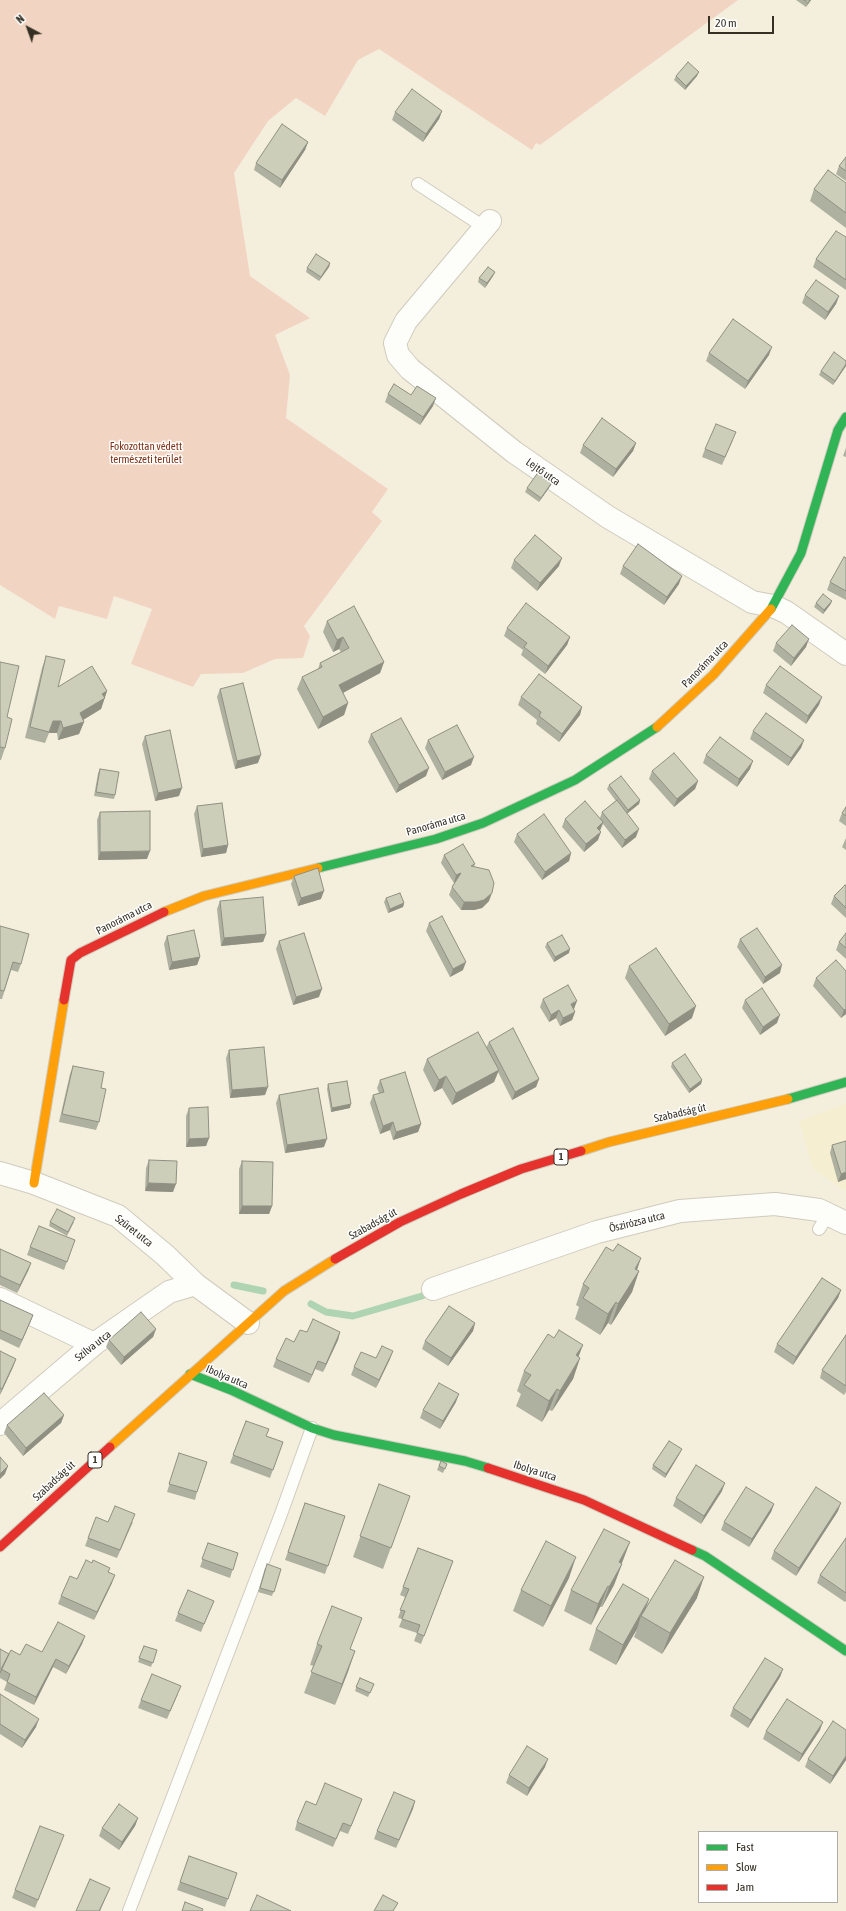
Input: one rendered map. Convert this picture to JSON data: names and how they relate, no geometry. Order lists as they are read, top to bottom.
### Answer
{
  "streets": {
    "street": [
      "Lejtő utca",
      "Panoráma utca",
      "Szabadság út",
      "1",
      "Őszirózsa utca",
      "Szüret utca",
      "Szilva utca",
      "Ibolya utca"
    ]
  },
  "crossings": [
    ["Lejtő utca", "Panoráma utca"],
    ["Panoráma utca", "Szüret utca"],
    ["Szabadság út", "Szüret utca"],
    ["Szabadság út", "Ibolya utca"],
    ["Szüret utca", "Szilva utca"]
  ],
  "parks": ["Fokozottan védett természeti terület"],
  "legend": ["Fast", "Slow", "Jam"],
  "scale_bar": "20 m",
  "north": "top left"
}
